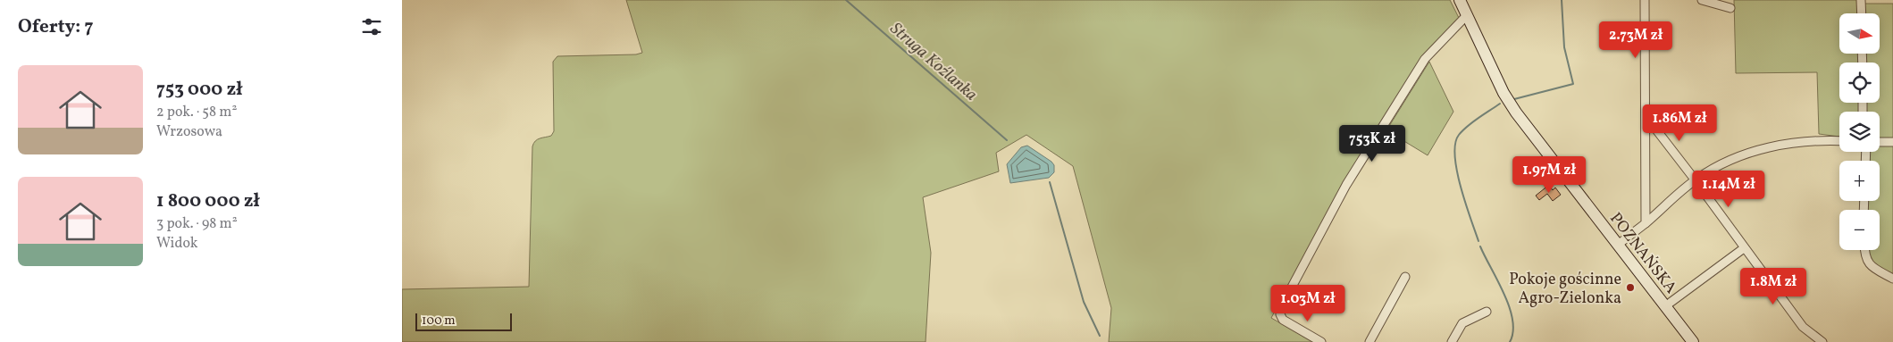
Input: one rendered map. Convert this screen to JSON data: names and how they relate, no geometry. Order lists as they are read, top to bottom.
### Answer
{
  "streets": {
    "street": ["POZNAŃSKA"]
  },
  "water": ["Struga Koźlanka"],
  "places": ["Pokoje gościnne Agro-Zielonka"],
  "scale_bar": "100 m",
  "north": "right",
  "page": {
    "heading": "Oferty: 7",
    "map_buttons": ["+", "−"],
    "price": [
      "2.73M zł",
      "1.86M zł",
      "753K zł",
      "1.97M zł",
      "1.14M zł",
      "1.8M zł",
      "1.03M zł"
    ],
    "list": [
      {
        "name": "753 000 zł",
        "note": "2 pok. · 58 m² · Wrzosowa"
      },
      {
        "name": "1 800 000 zł",
        "note": "3 pok. · 98 m² · Widok"
      }
    ],
    "scale": "100 m"
  }
}
